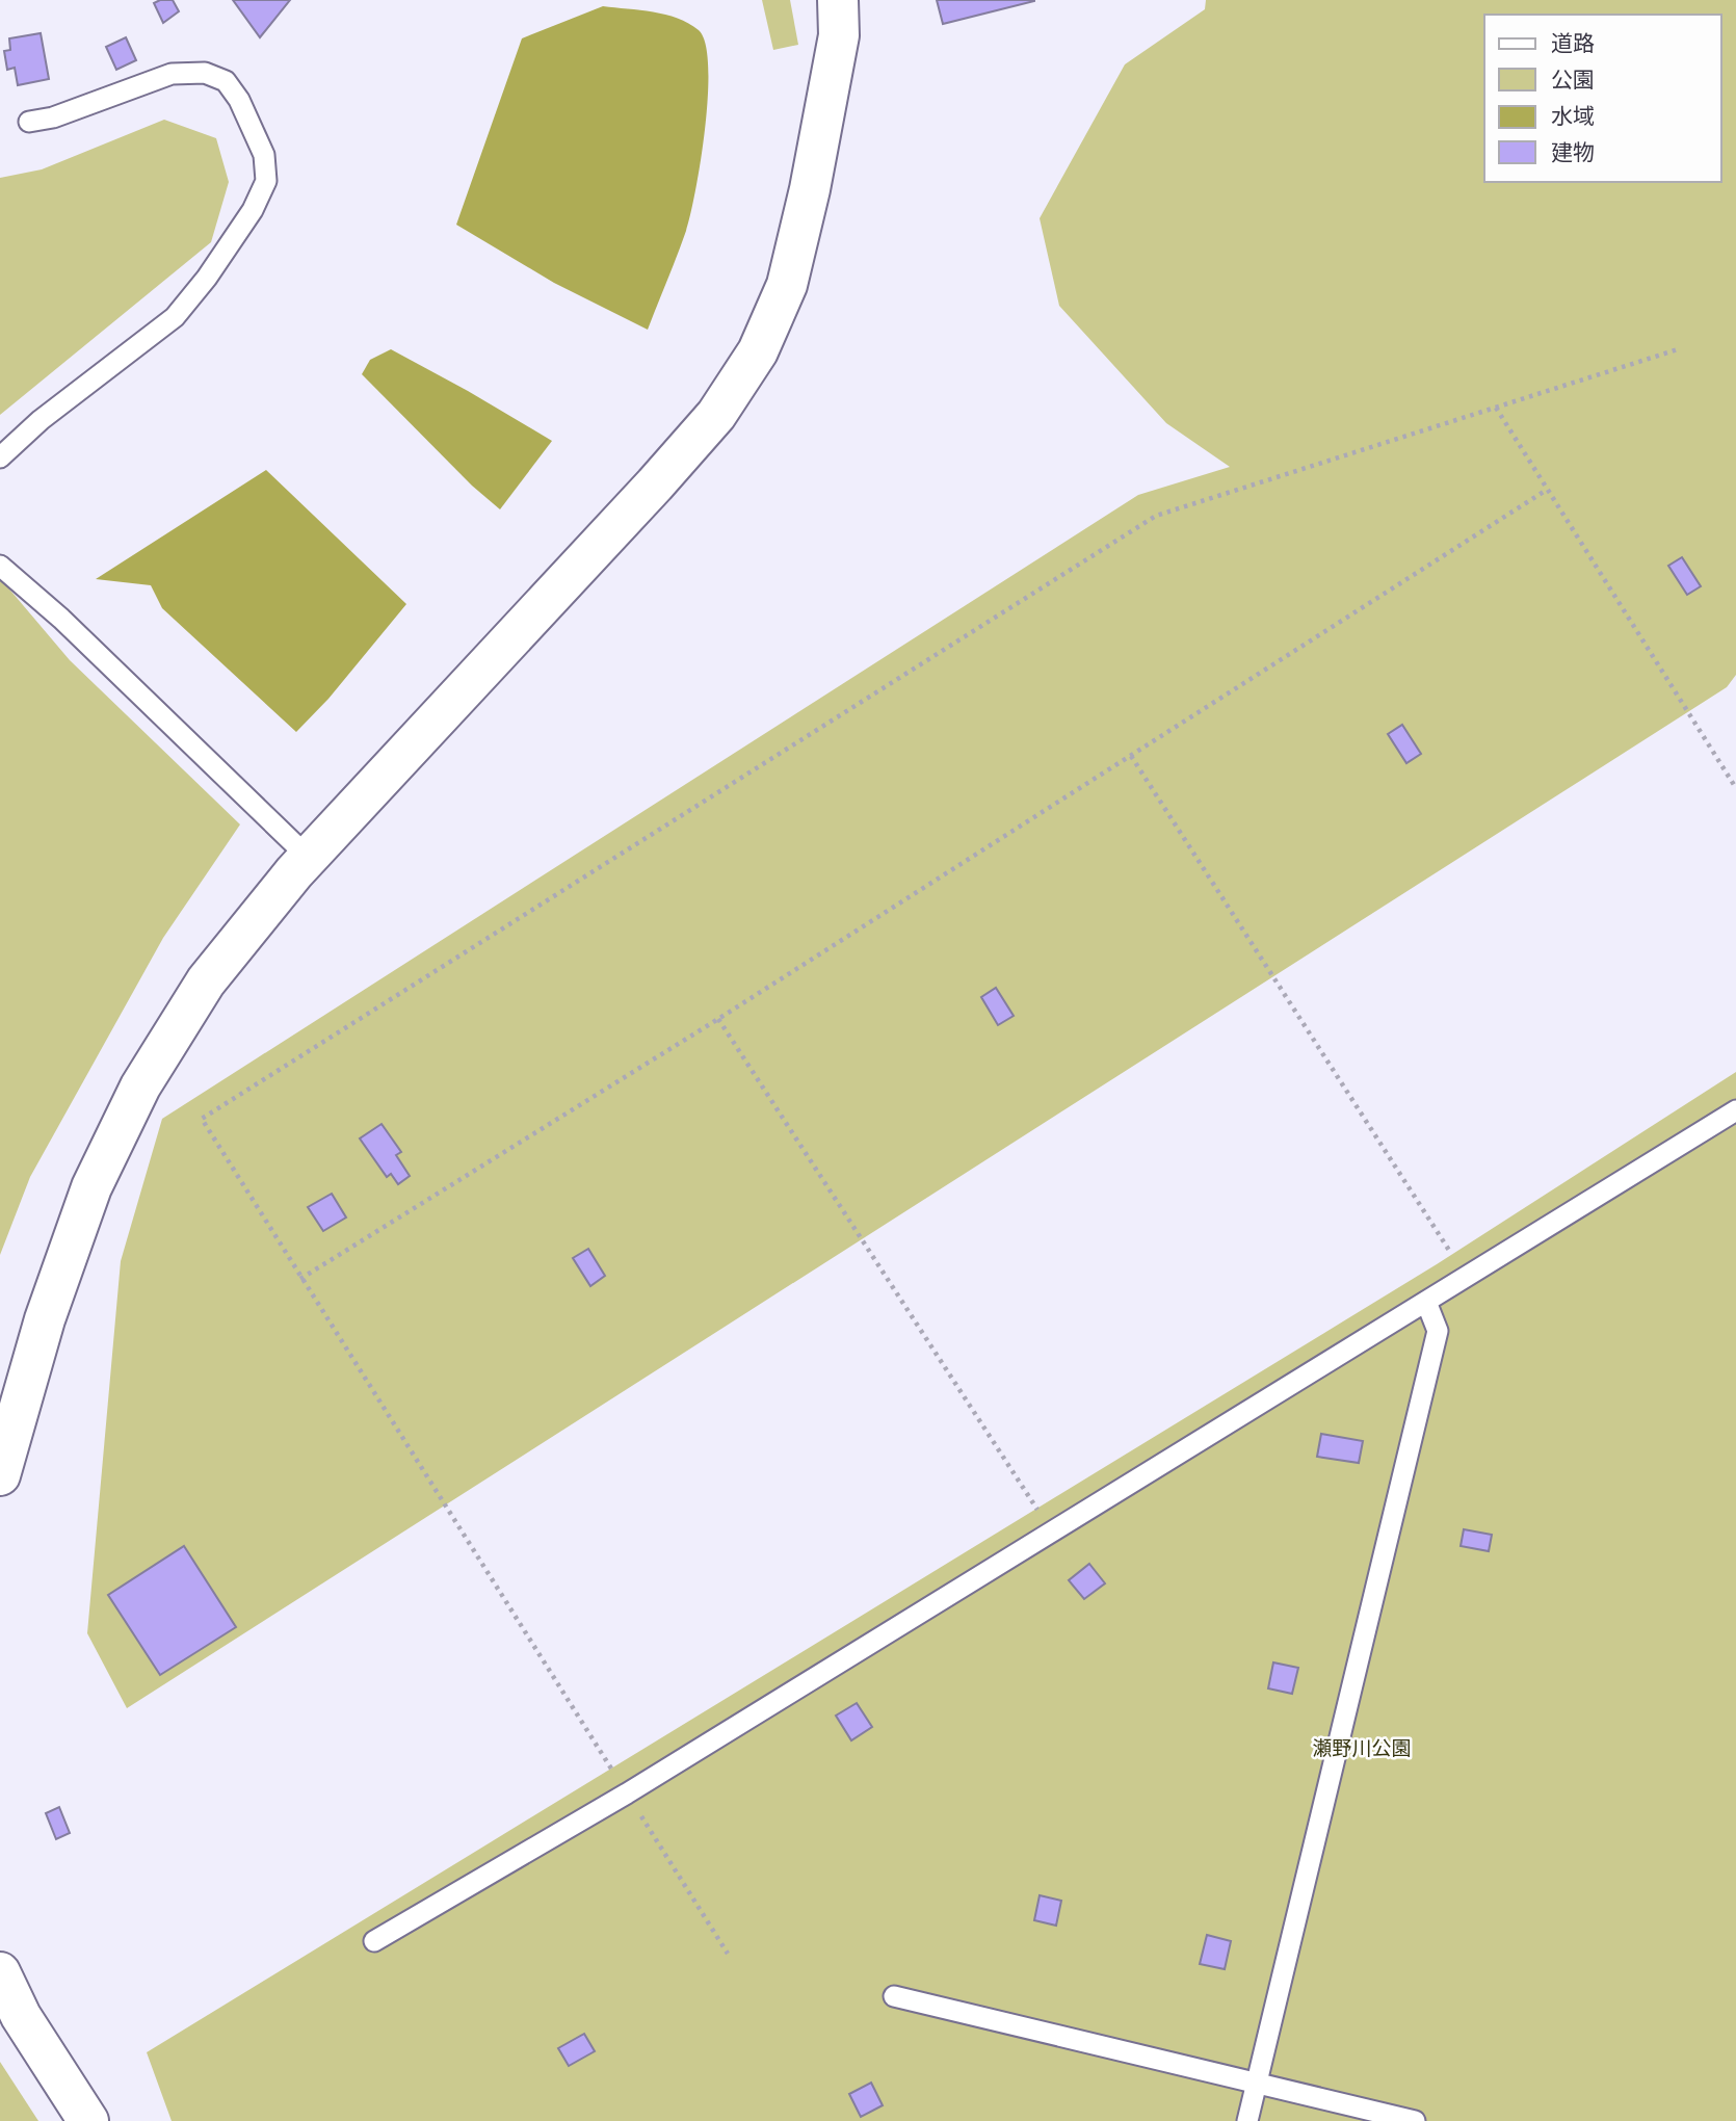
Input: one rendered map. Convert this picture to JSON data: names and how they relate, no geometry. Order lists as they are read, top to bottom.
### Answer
{
  "parks": ["瀬野川公園"],
  "legend": [
    "道路",
    "公園",
    "水域",
    "建物"
  ]
}
